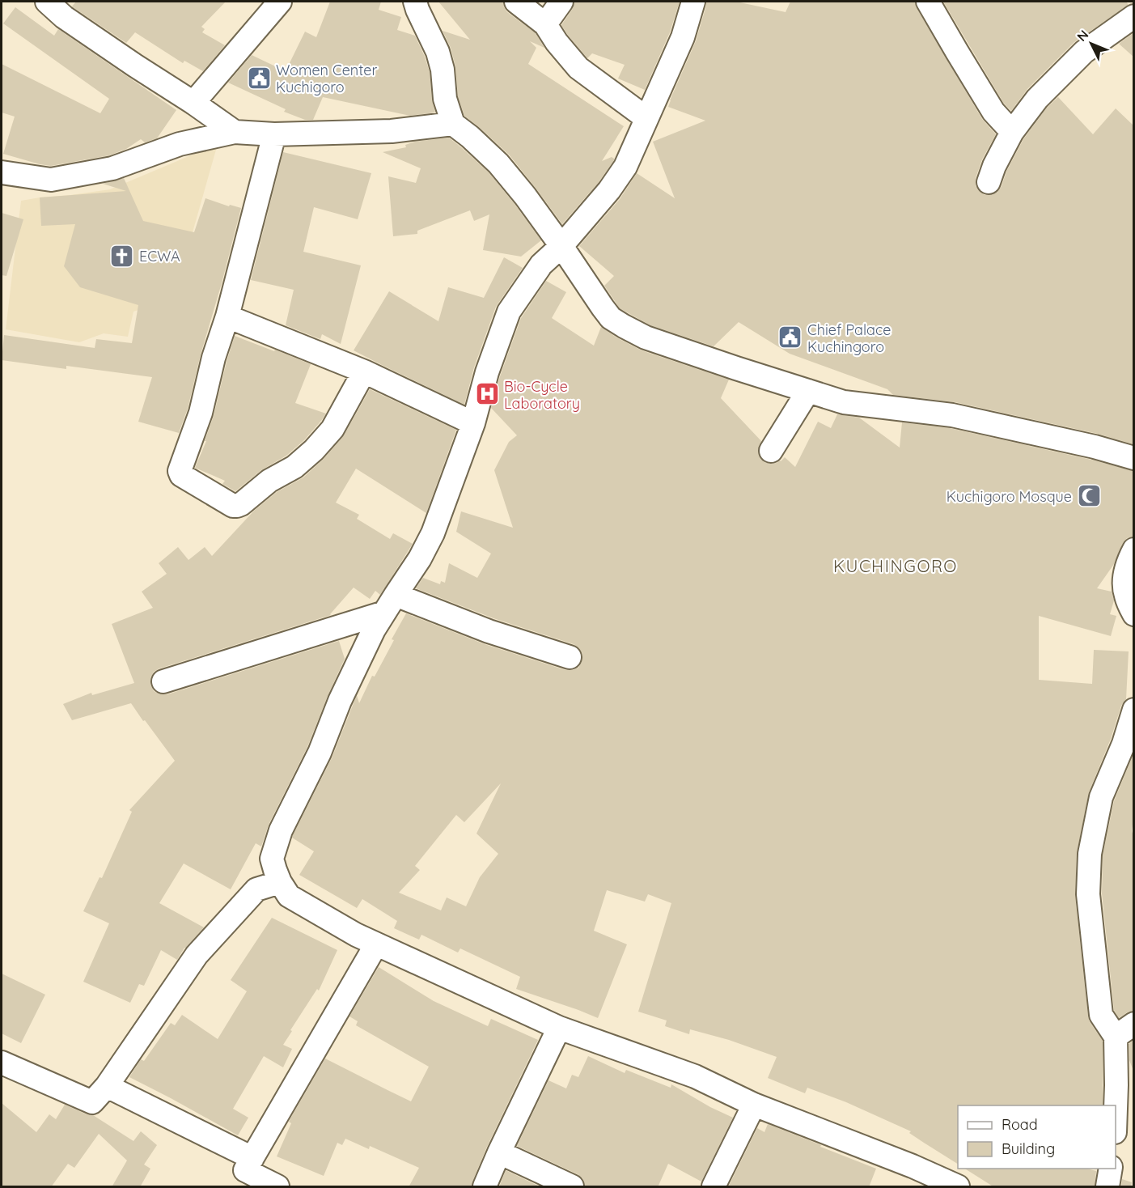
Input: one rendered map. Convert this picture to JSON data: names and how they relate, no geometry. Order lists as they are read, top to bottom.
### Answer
{
  "districts": ["KUCHINGORO"],
  "places": {
    "public building": ["Women Center Kuchigoro", "Chief Palace Kuchingoro"],
    "church": ["ECWA"],
    "hospital": ["Bio-Cycle Laboratory"],
    "mosque": ["Kuchigoro Mosque"]
  },
  "legend": ["Road", "Building"],
  "north": "top left"
}
